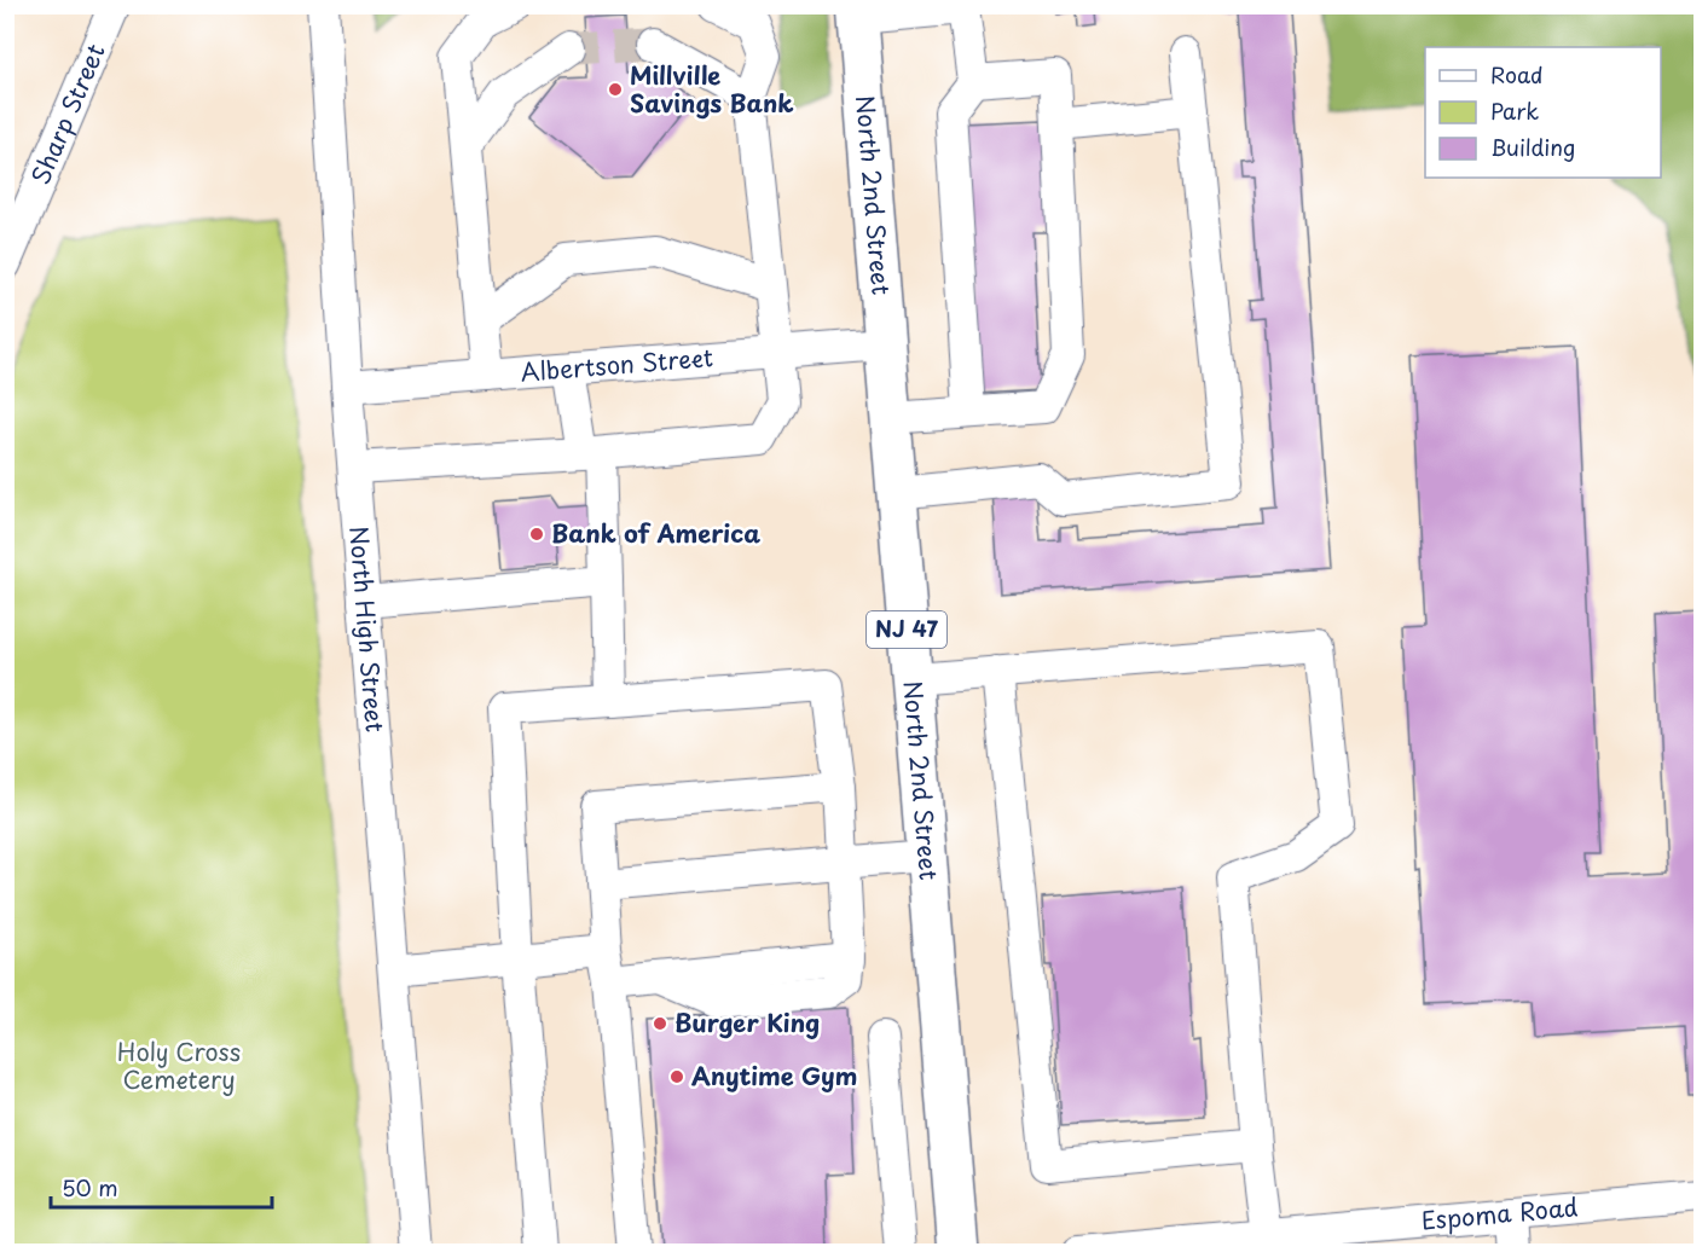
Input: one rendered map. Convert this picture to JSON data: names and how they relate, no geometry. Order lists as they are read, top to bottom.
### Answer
{
  "streets": {
    "main road": ["North 2nd Street", "NJ 47"],
    "street": [
      "Sharp Street",
      "Albertson Street",
      "North High Street",
      "Espoma Road"
    ]
  },
  "crossings": [
    ["North 2nd Street", "Albertson Street"],
    ["Albertson Street", "North High Street"]
  ],
  "parks": ["Holy Cross Cemetery"],
  "places": [
    "Millville Savings Bank",
    "Bank of America",
    "Burger King",
    "Anytime Gym"
  ],
  "legend": ["Road", "Park", "Building"],
  "scale_bar": "50 m"
}
